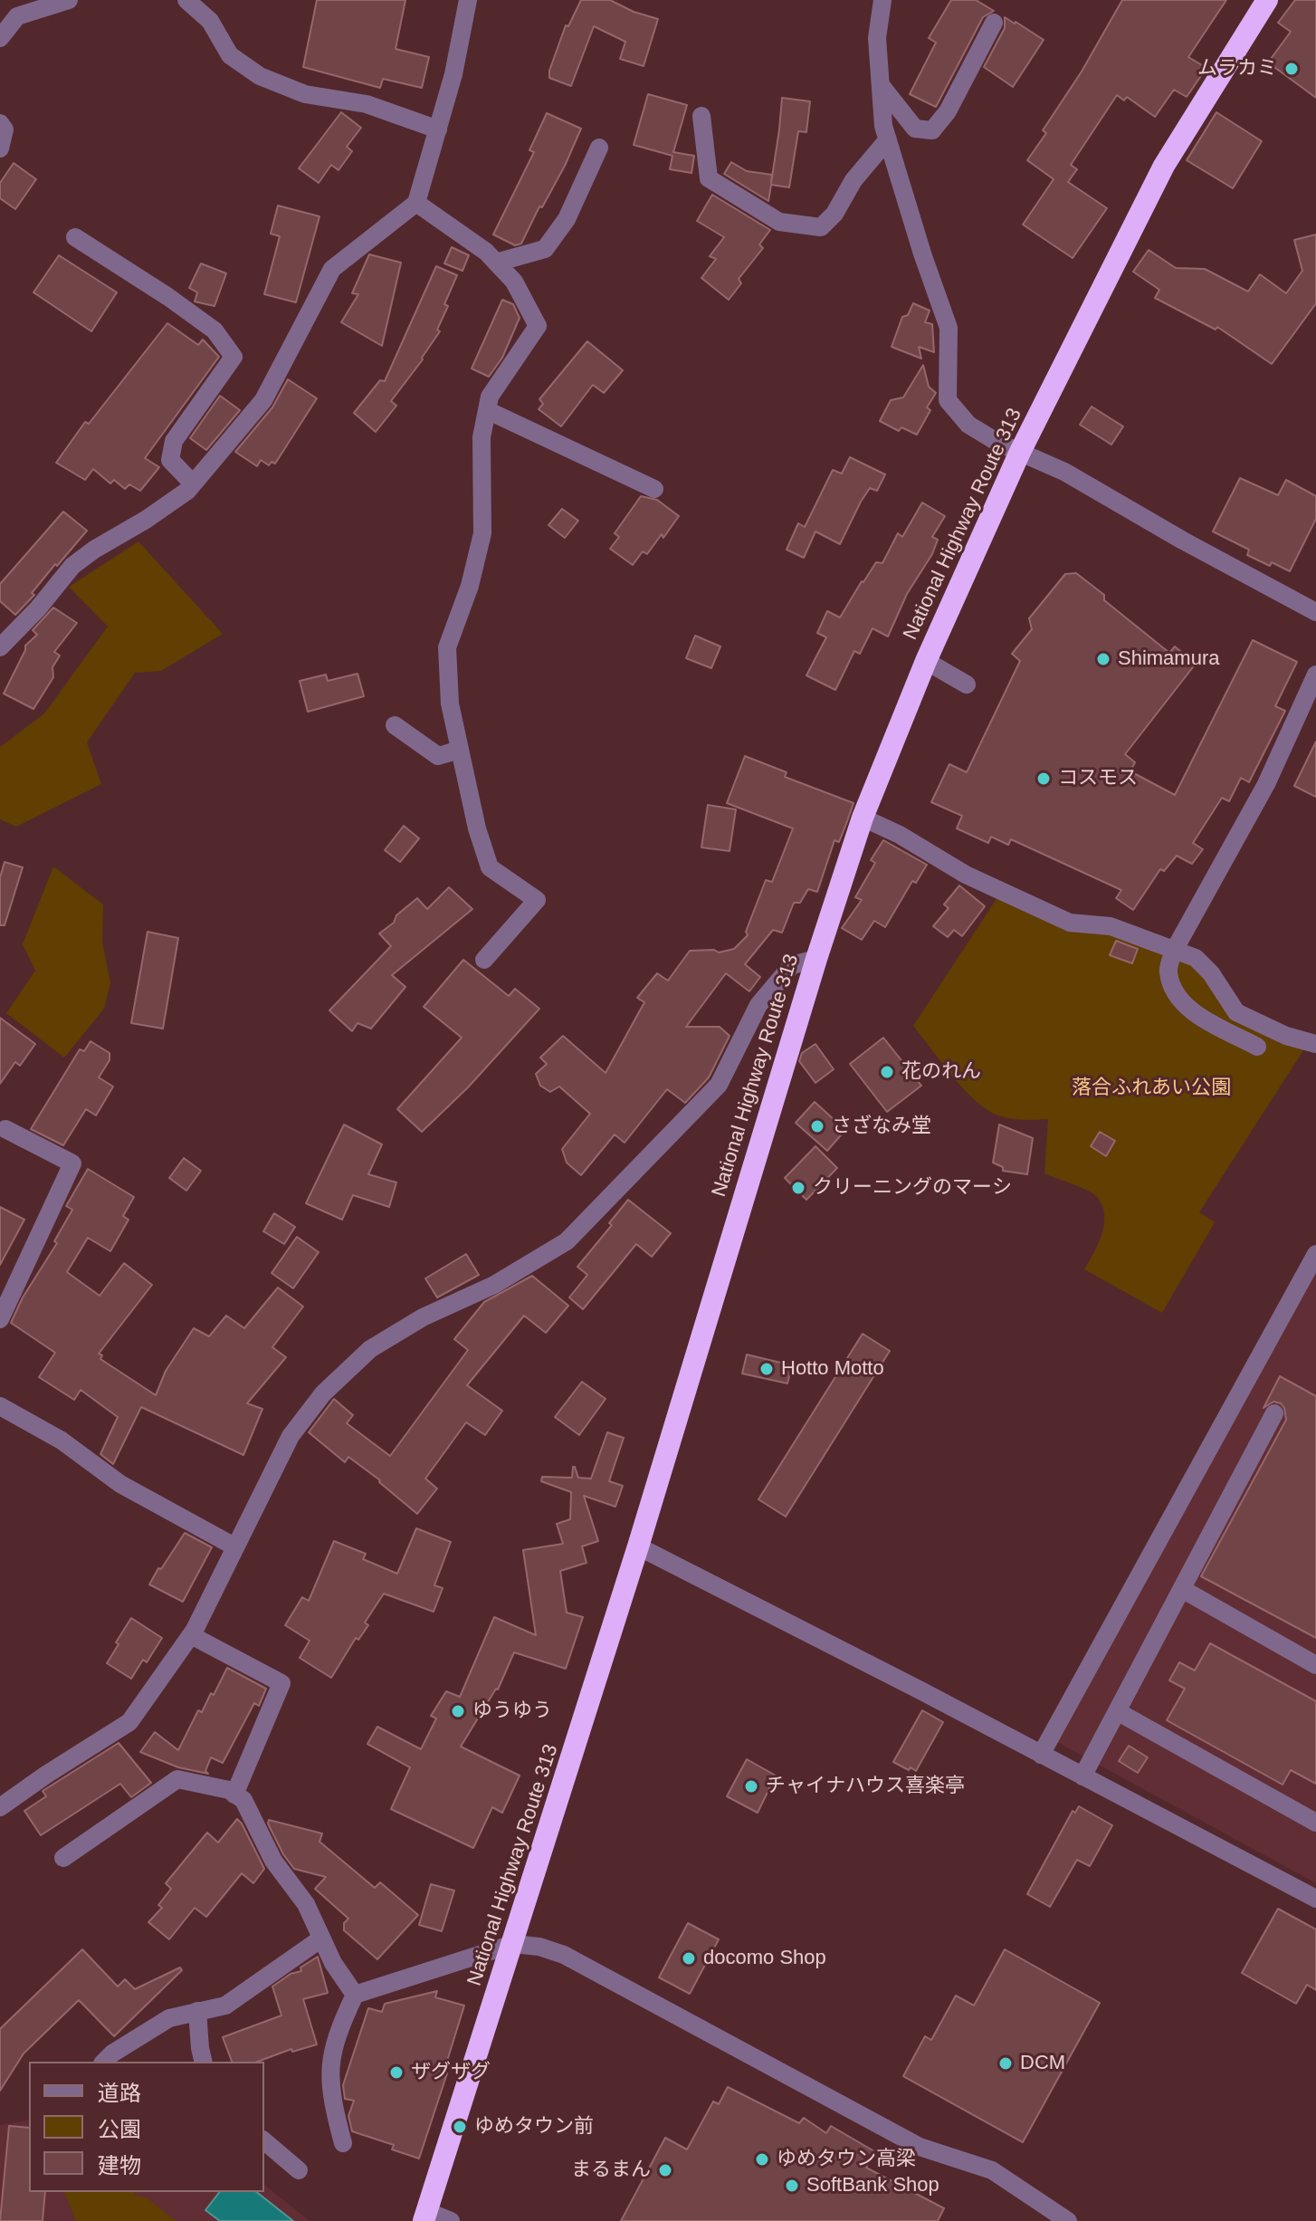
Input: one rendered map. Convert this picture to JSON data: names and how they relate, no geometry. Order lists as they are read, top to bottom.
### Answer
{
  "streets": {
    "highway": ["National Highway Route 313"]
  },
  "parks": ["落合ふれあい公園"],
  "places": [
    "ムラカミ",
    "Shimamura",
    "コスモス",
    "花のれん",
    "さざなみ堂",
    "クリーニングのマーシ",
    "Hotto Motto",
    "ゆうゆう",
    "チャイナハウス喜楽亭",
    "docomo Shop",
    "DCM",
    "ザグザグ",
    "ゆめタウン前",
    "ゆめタウン高梁",
    "まるまん",
    "SoftBank Shop"
  ],
  "legend": ["道路", "公園", "建物"]
}
